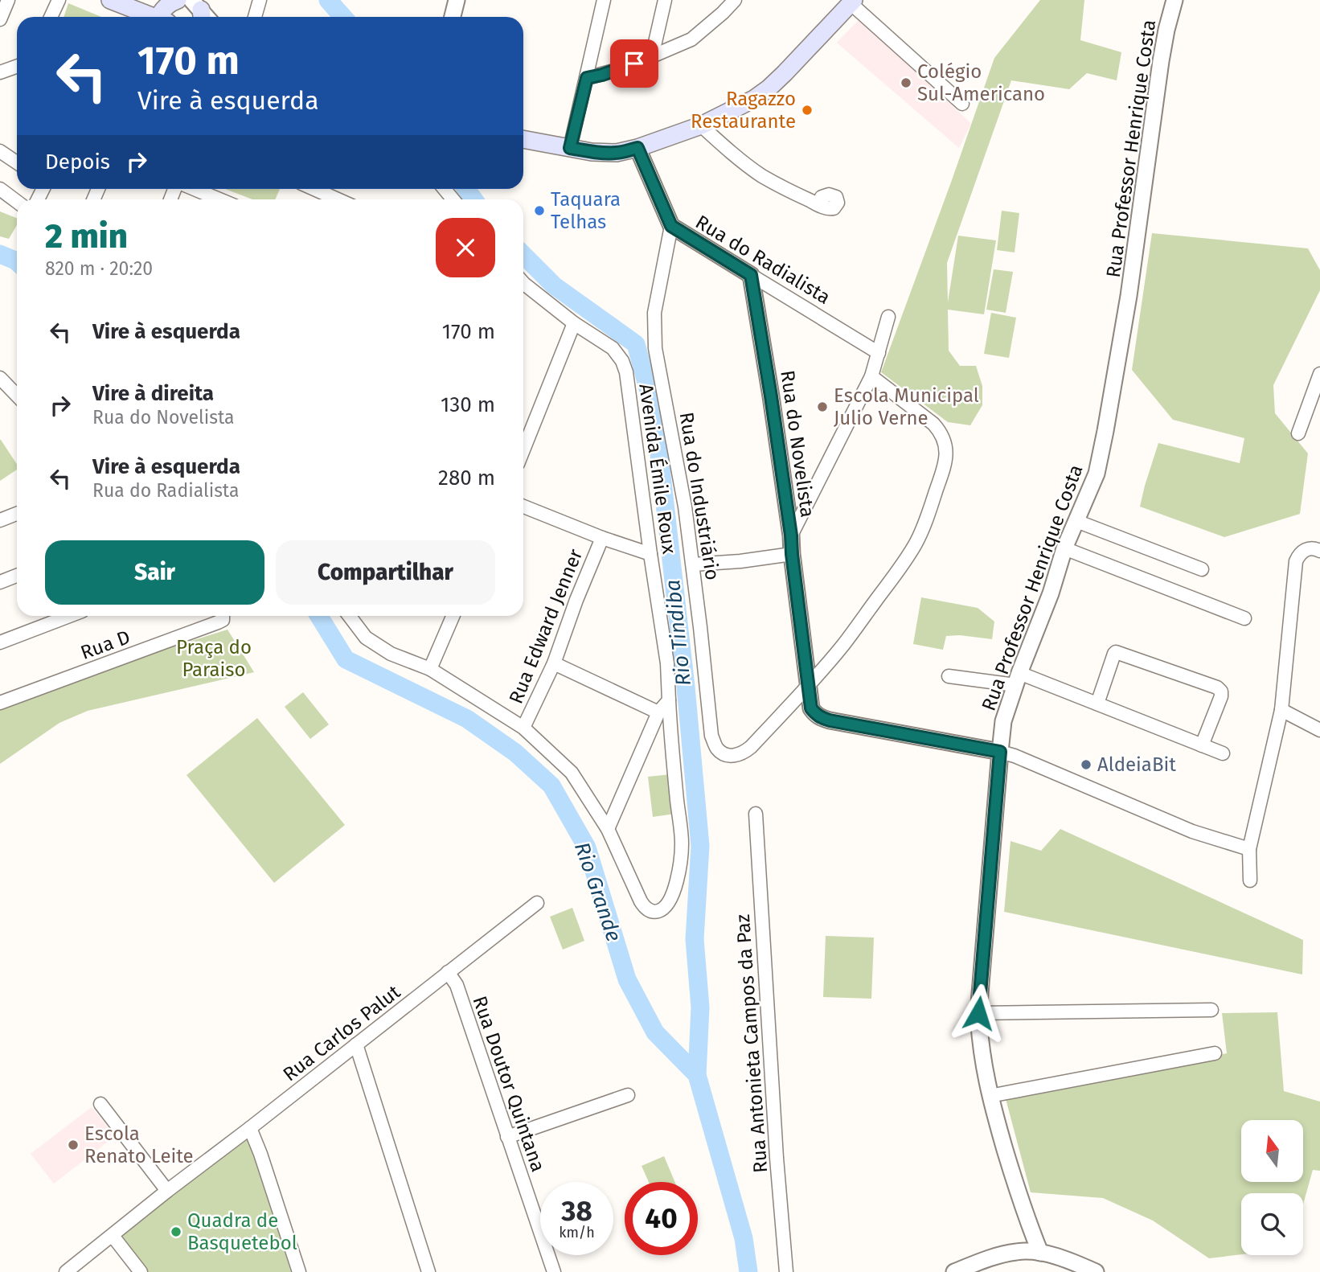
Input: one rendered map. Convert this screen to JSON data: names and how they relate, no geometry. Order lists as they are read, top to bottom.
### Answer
{
  "streets": {
    "street": [
      "Rua Professor Henrique Costa",
      "Rua do Radialista",
      "Rua do Novelista",
      "Avenida Émile Roux",
      "Rua do Industriário",
      "Rua Edward Jenner",
      "Rua D",
      "Rua Carlos Palut",
      "Rua Antonieta Campos da Paz",
      "Rua Doutor Quintana"
    ]
  },
  "crossings": [
    ["Rua Professor Henrique Costa", "Rua do Novelista"],
    ["Rua do Radialista", "Rua do Novelista"],
    ["Rua do Radialista", "Rua do Industriário"],
    ["Rua do Novelista", "Rua do Industriário"],
    ["Rua Carlos Palut", "Rua Doutor Quintana"]
  ],
  "water": ["Rio Tindiba", "Rio Grande"],
  "parks": ["Praça do Paraiso"],
  "places": [
    "Colégio Sul-Americano",
    "Ragazzo Restaurante",
    "Taquara Telhas",
    "Escola Municipal Julio Verne",
    "AldeiaBit",
    "Escola Renato Leite",
    "Quadra de Basquetebol"
  ],
  "north": "top",
  "page": {
    "turn": ["170 m", "Vire à esquerda"],
    "then": "Depois",
    "heading": ["2 min", "820 m · 20:20"],
    "list": [
      {
        "name": "Vire à esquerda",
        "value": "170 m"
      },
      {
        "name": "Vire à direita",
        "note": "Rua do Novelista",
        "value": "130 m"
      },
      {
        "name": "Vire à esquerda",
        "note": "Rua do Radialista",
        "value": "280 m"
      }
    ],
    "buttons": ["Sair", "Compartilhar"],
    "speed": "38 km/h",
    "limit": "40"
  }
}
